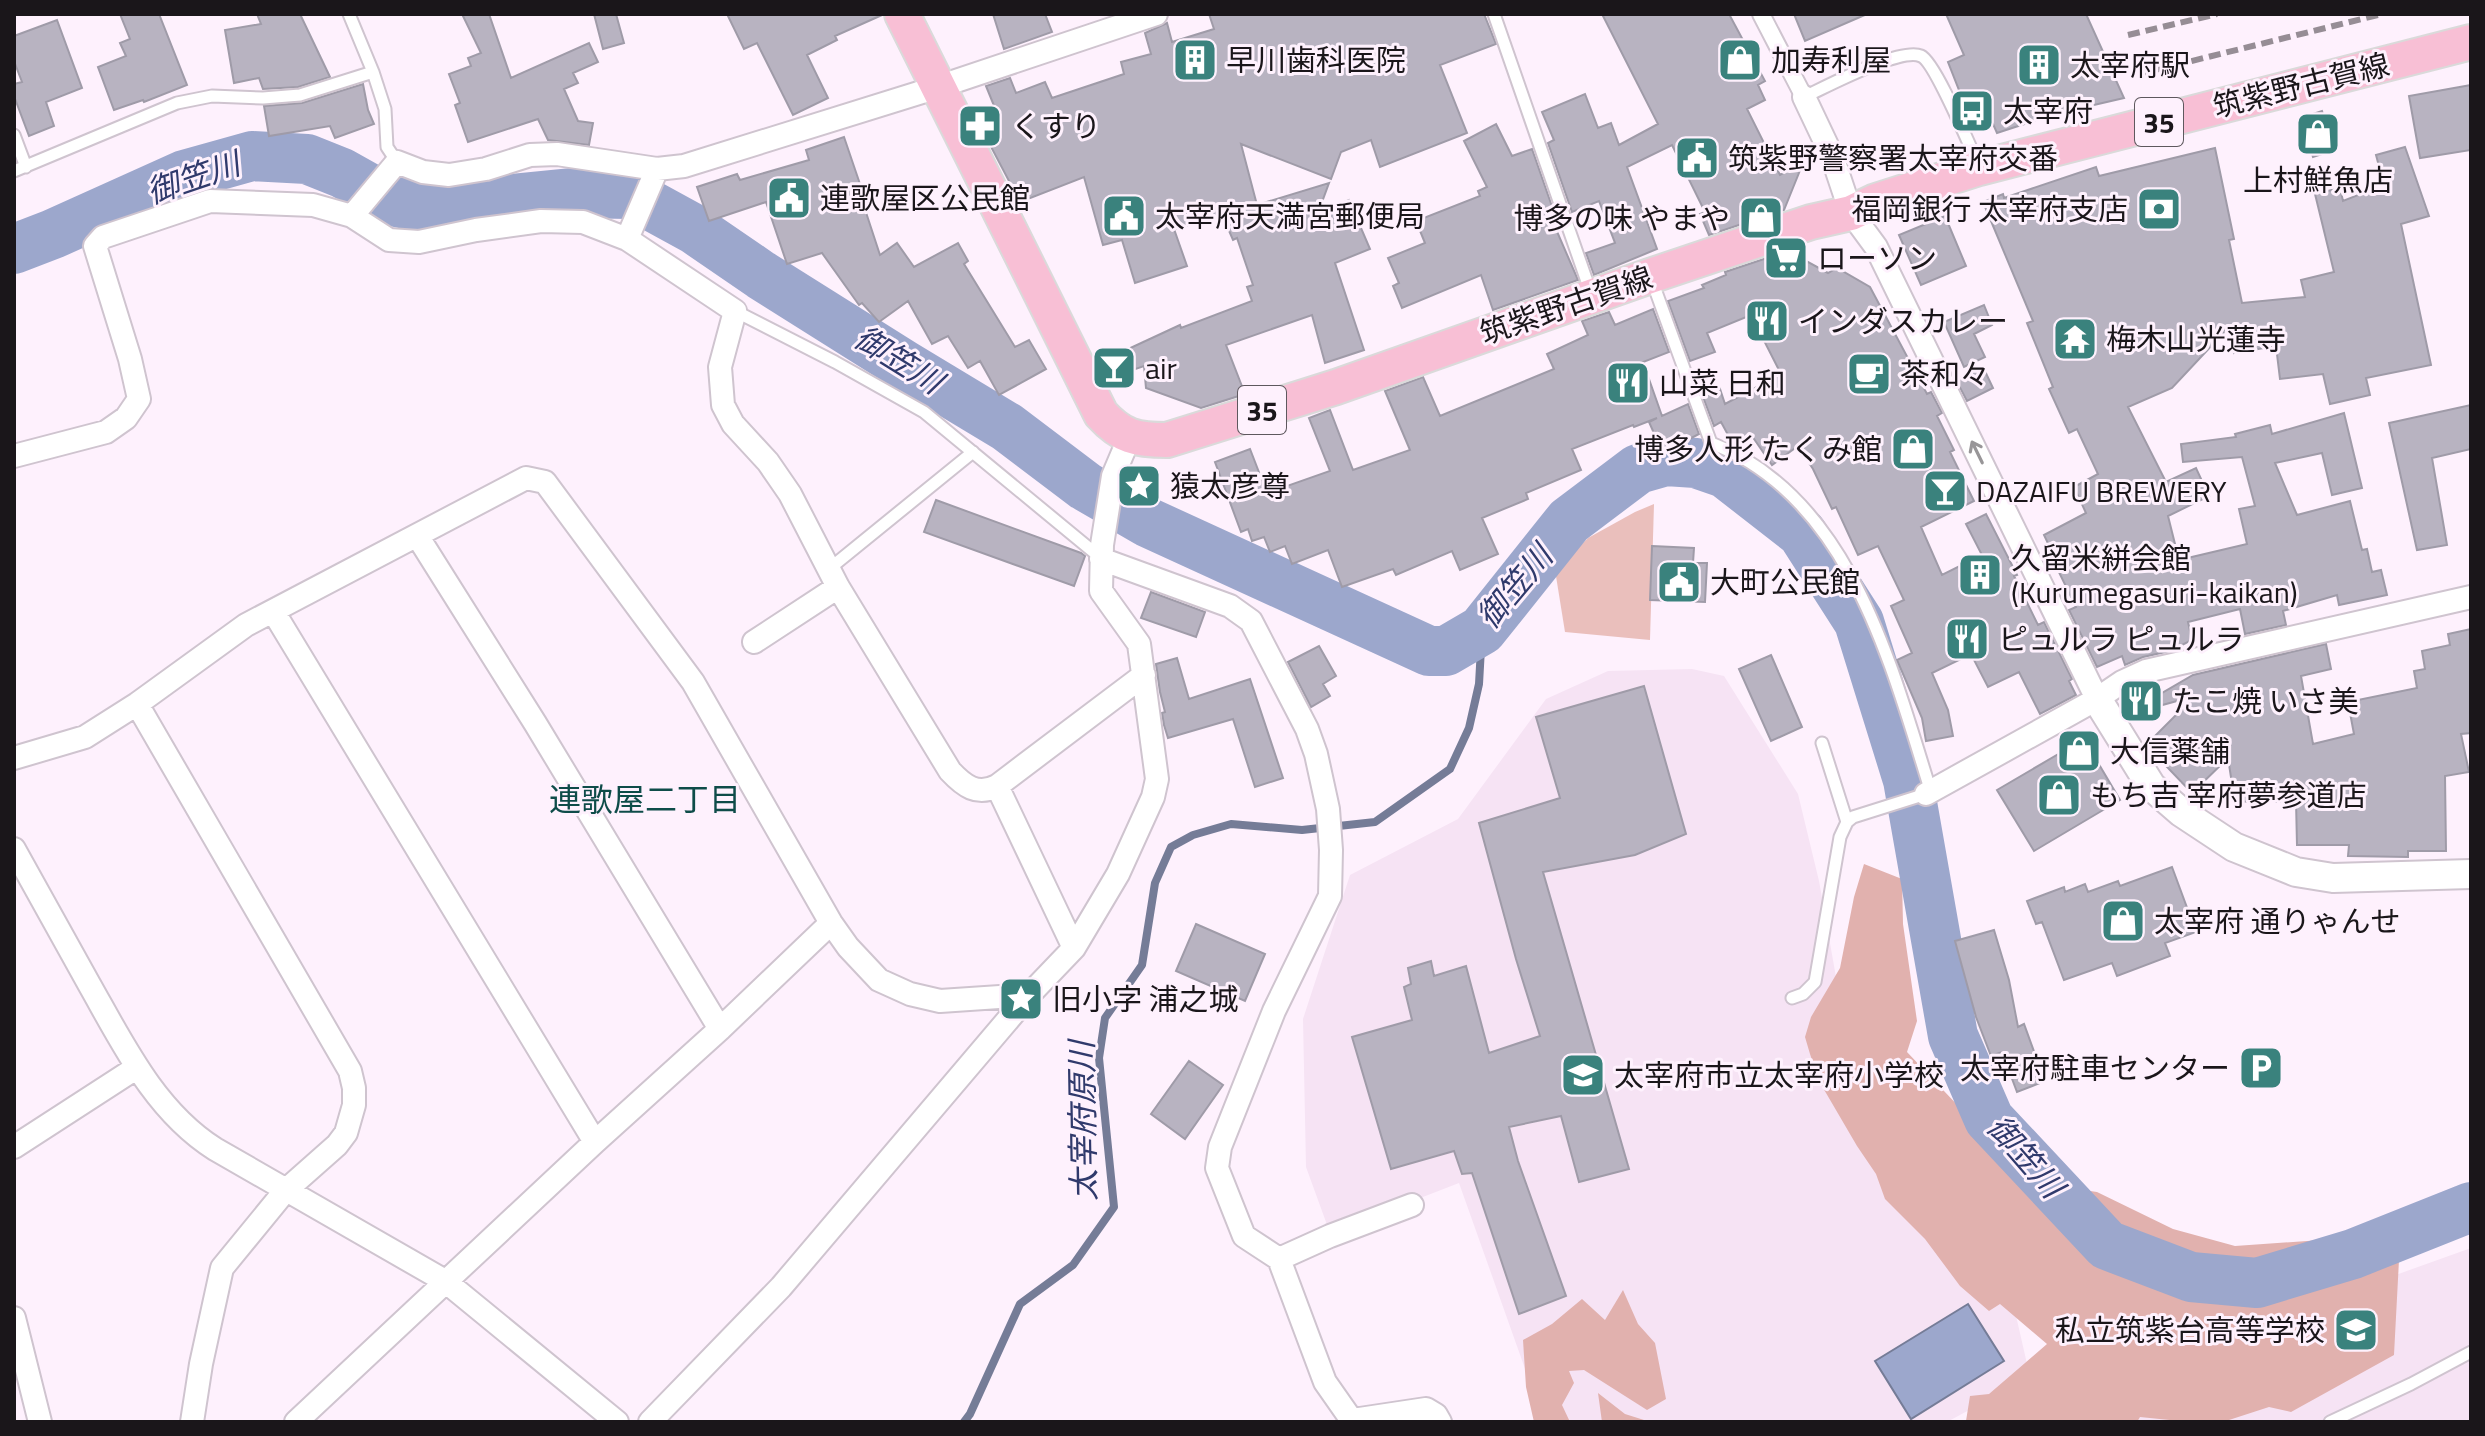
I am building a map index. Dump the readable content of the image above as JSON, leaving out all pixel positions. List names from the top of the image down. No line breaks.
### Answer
{"streets":{"main road":["筑紫野古賀線","35"]},"districts":["連歌屋二丁目"],"water":["御笠川","太宰府原川"],"places":{"building":["早川歯科医院","太宰府駅","久留米絣会館 (Kurumegasuri-kaikan)"],"shop":["加寿利屋","上村鮮魚店","博多の味 やまや","博多人形 たくみ館","大信薬舗","もち吉 宰府夢参道店","太宰府 通りゃんせ"],"bus stop":["太宰府"],"pharmacy":["くすり"],"public building":["筑紫野警察署太宰府交番","連歌屋区公民館","太宰府天満宮郵便局","大町公民館"],"bank":["福岡銀行 太宰府支店"],"supermarket":["ローソン"],"restaurant":["インダスカレー","山菜 日和","ピュルラ ピュルラ","たこ焼 いさ美"],"temple":["梅木山光蓮寺"],"bar":["air","DAZAIFU BREWERY"],"cafe":["茶和々"],"place":["猿太彦尊","旧小字 浦之城"],"parking":["太宰府駐車センター"],"school or university":["太宰府市立太宰府小学校","私立筑紫台高等学校"]}}
